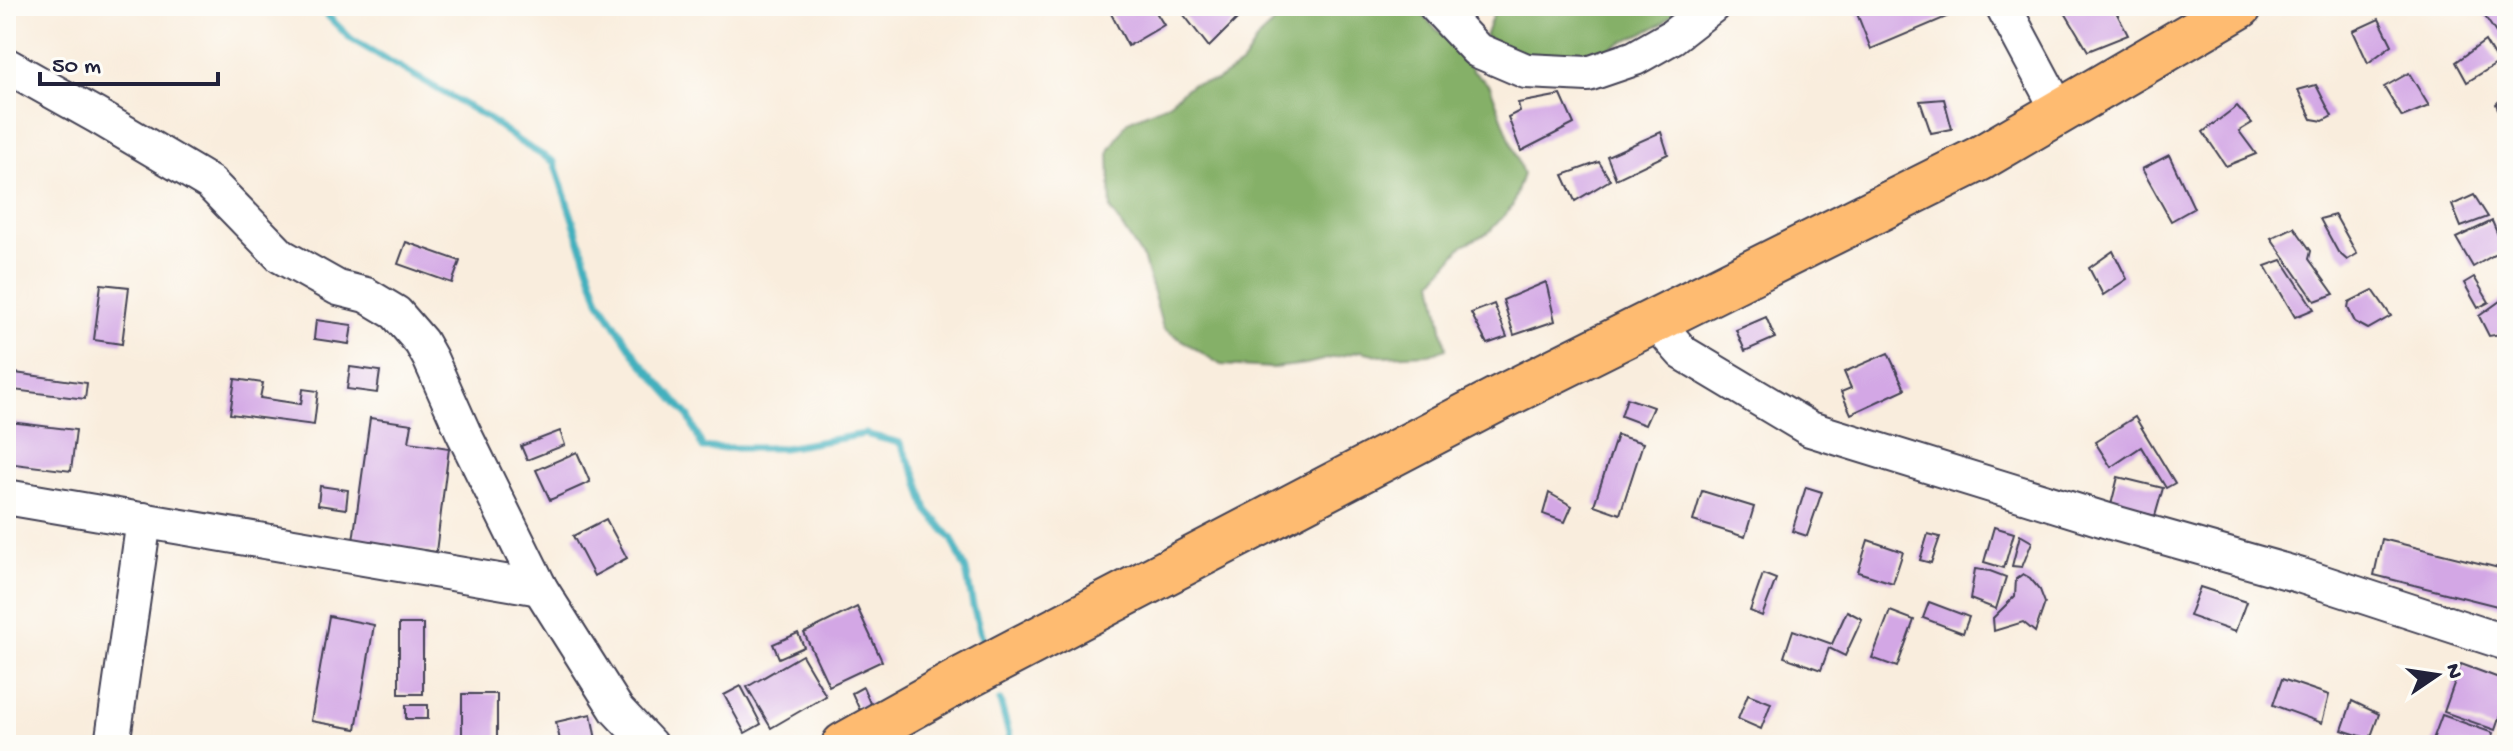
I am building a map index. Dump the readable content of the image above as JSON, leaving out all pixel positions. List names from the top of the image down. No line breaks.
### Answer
{"scale_bar":"50 m","north":"right"}
